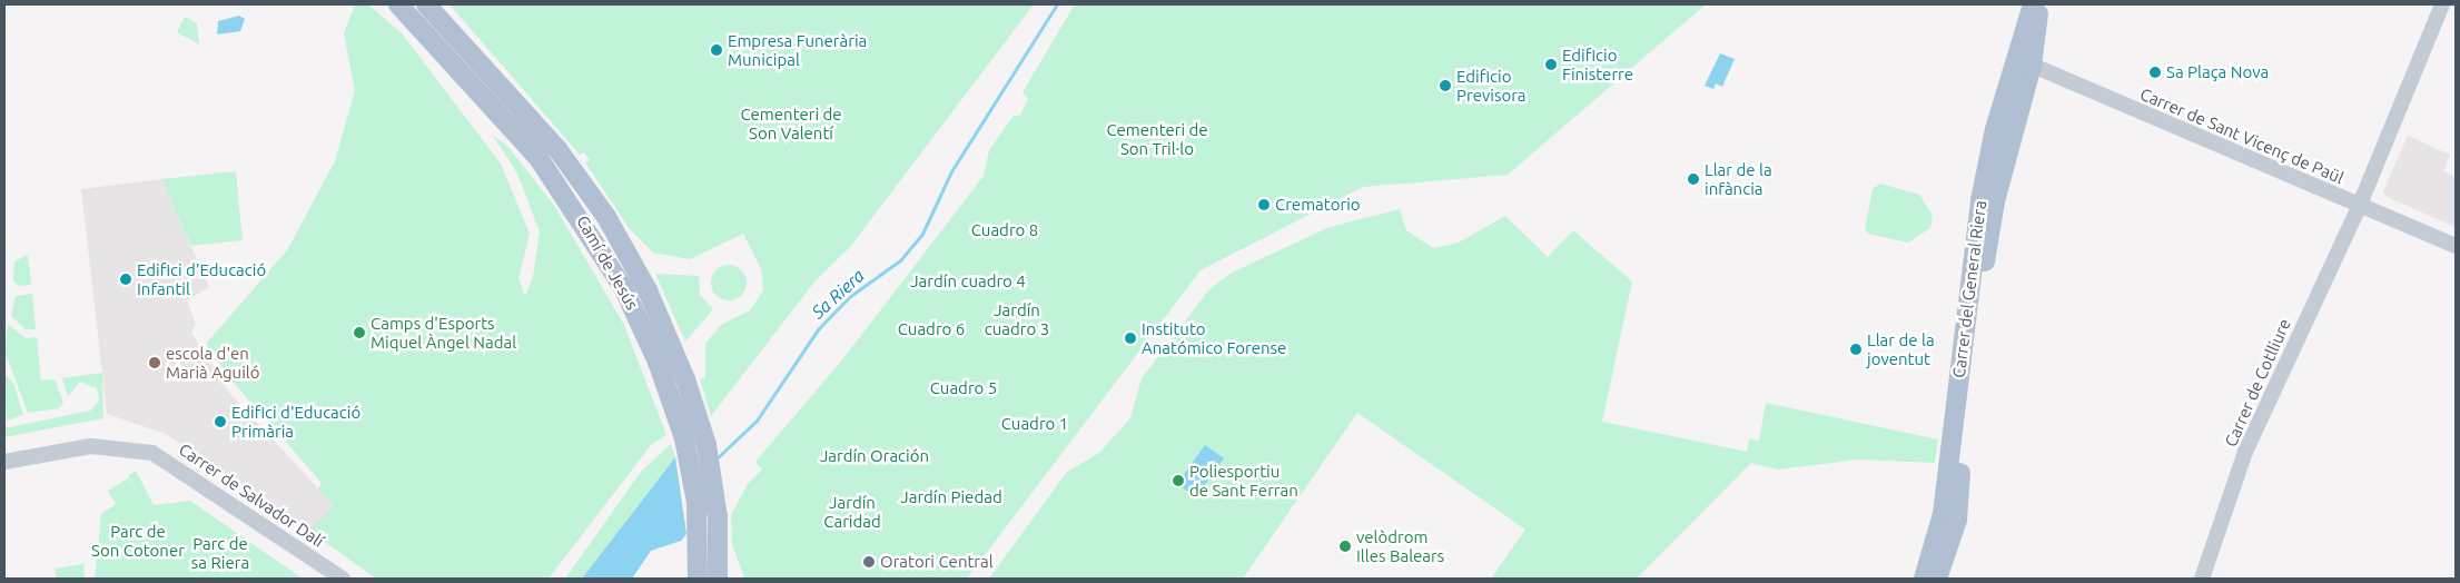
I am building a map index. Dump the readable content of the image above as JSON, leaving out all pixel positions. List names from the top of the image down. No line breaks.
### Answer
{"streets":{"main road":["Camí de Jesús","Carrer del General Riera"],"street":["Carrer de Sant Vicenç de Paül","Carrer de Cotlliure","Carrer de Salvador Dalí"]},"crossings":[["Carrer de Sant Vicenç de Paül","Carrer del General Riera"],["Carrer de Sant Vicenç de Paül","Carrer de Cotlliure"]],"water":["Sa Riera"],"parks":["Cementeri de Son Valentí","Cementeri de Son Tril·lo","Cuadro 8","Jardín cuadro 4","Jardín cuadro 3","Cuadro 6","Cuadro 5","Cuadro 1","Jardín Oración","Jardín Piedad","Jardín Caridad","Parc de Son Cotoner","Parc de sa Riera"],"places":["Empresa Funerària Municipal","Edificio Finisterre","Sa Plaça Nova","Edificio Previsora","Llar de la infància","Crematorio","Edifici d'Educació Infantil","Camps d'Esports Miquel Àngel Nadal","Instituto Anatómico Forense","Llar de la joventut","escola d'en Marià Aguiló","Edifici d'Educació Primària","Poliesportiu de Sant Ferran","velòdrom Illes Balears","Oratori Central"]}
